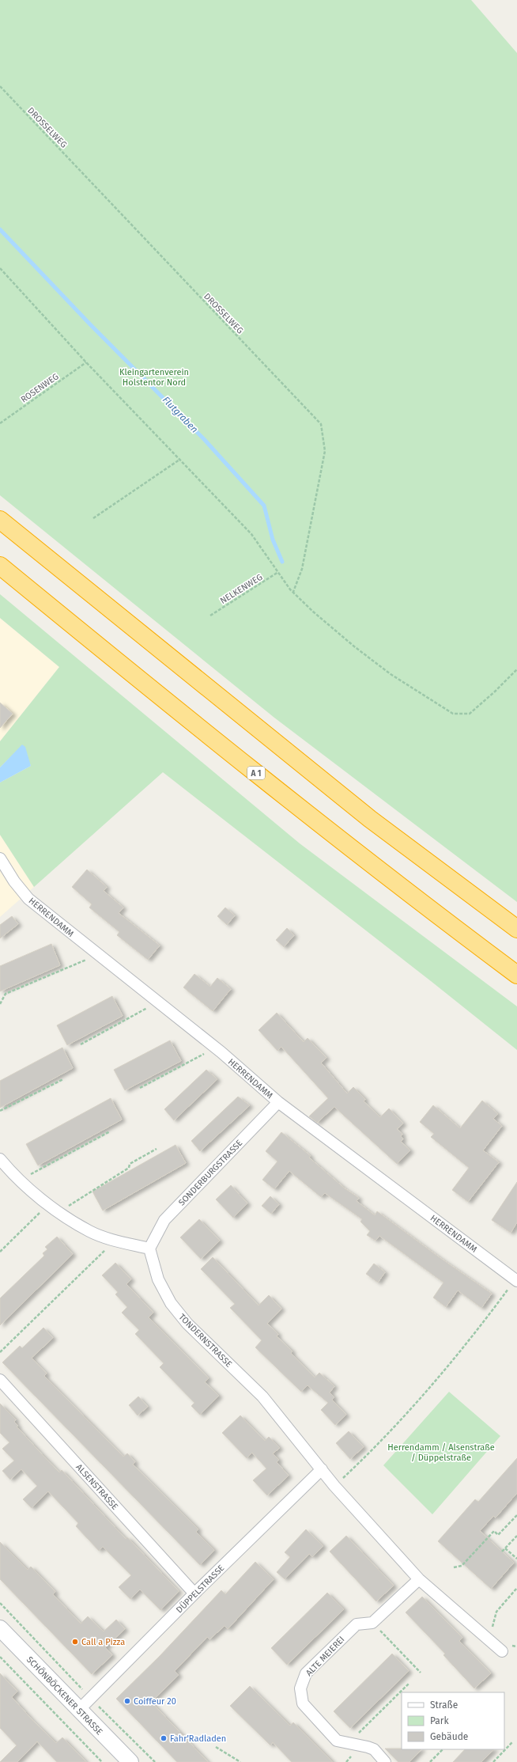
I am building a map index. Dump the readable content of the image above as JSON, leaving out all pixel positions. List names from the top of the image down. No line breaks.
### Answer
{"streets":{"highway":["A 1"],"main road":["SCHÖNBÖCKENER STRASSE"],"street":["HERRENDAMM","SONDERBURGSTRASSE","TONDERNSTRASSE","ALSENSTRASSE","DÜPPELSTRASSE","ALTE MEIEREI"],"path":["DROSSELWEG","ROSENWEG","NELKENWEG"]},"crossings":[["HERRENDAMM","SONDERBURGSTRASSE"],["SONDERBURGSTRASSE","TONDERNSTRASSE"],["TONDERNSTRASSE","DÜPPELSTRASSE"],["ALSENSTRASSE","DÜPPELSTRASSE"],["DÜPPELSTRASSE","SCHÖNBÖCKENER STRASSE"]],"water":["Flutgraben"],"parks":["Kleingartenverein Holstentor Nord","Herrendamm / Alsenstraße / Düppelstraße"],"places":["Call a Pizza","Coiffeur 20","Fahr'Radladen"],"legend":["Straße","Park","Gebäude"]}
